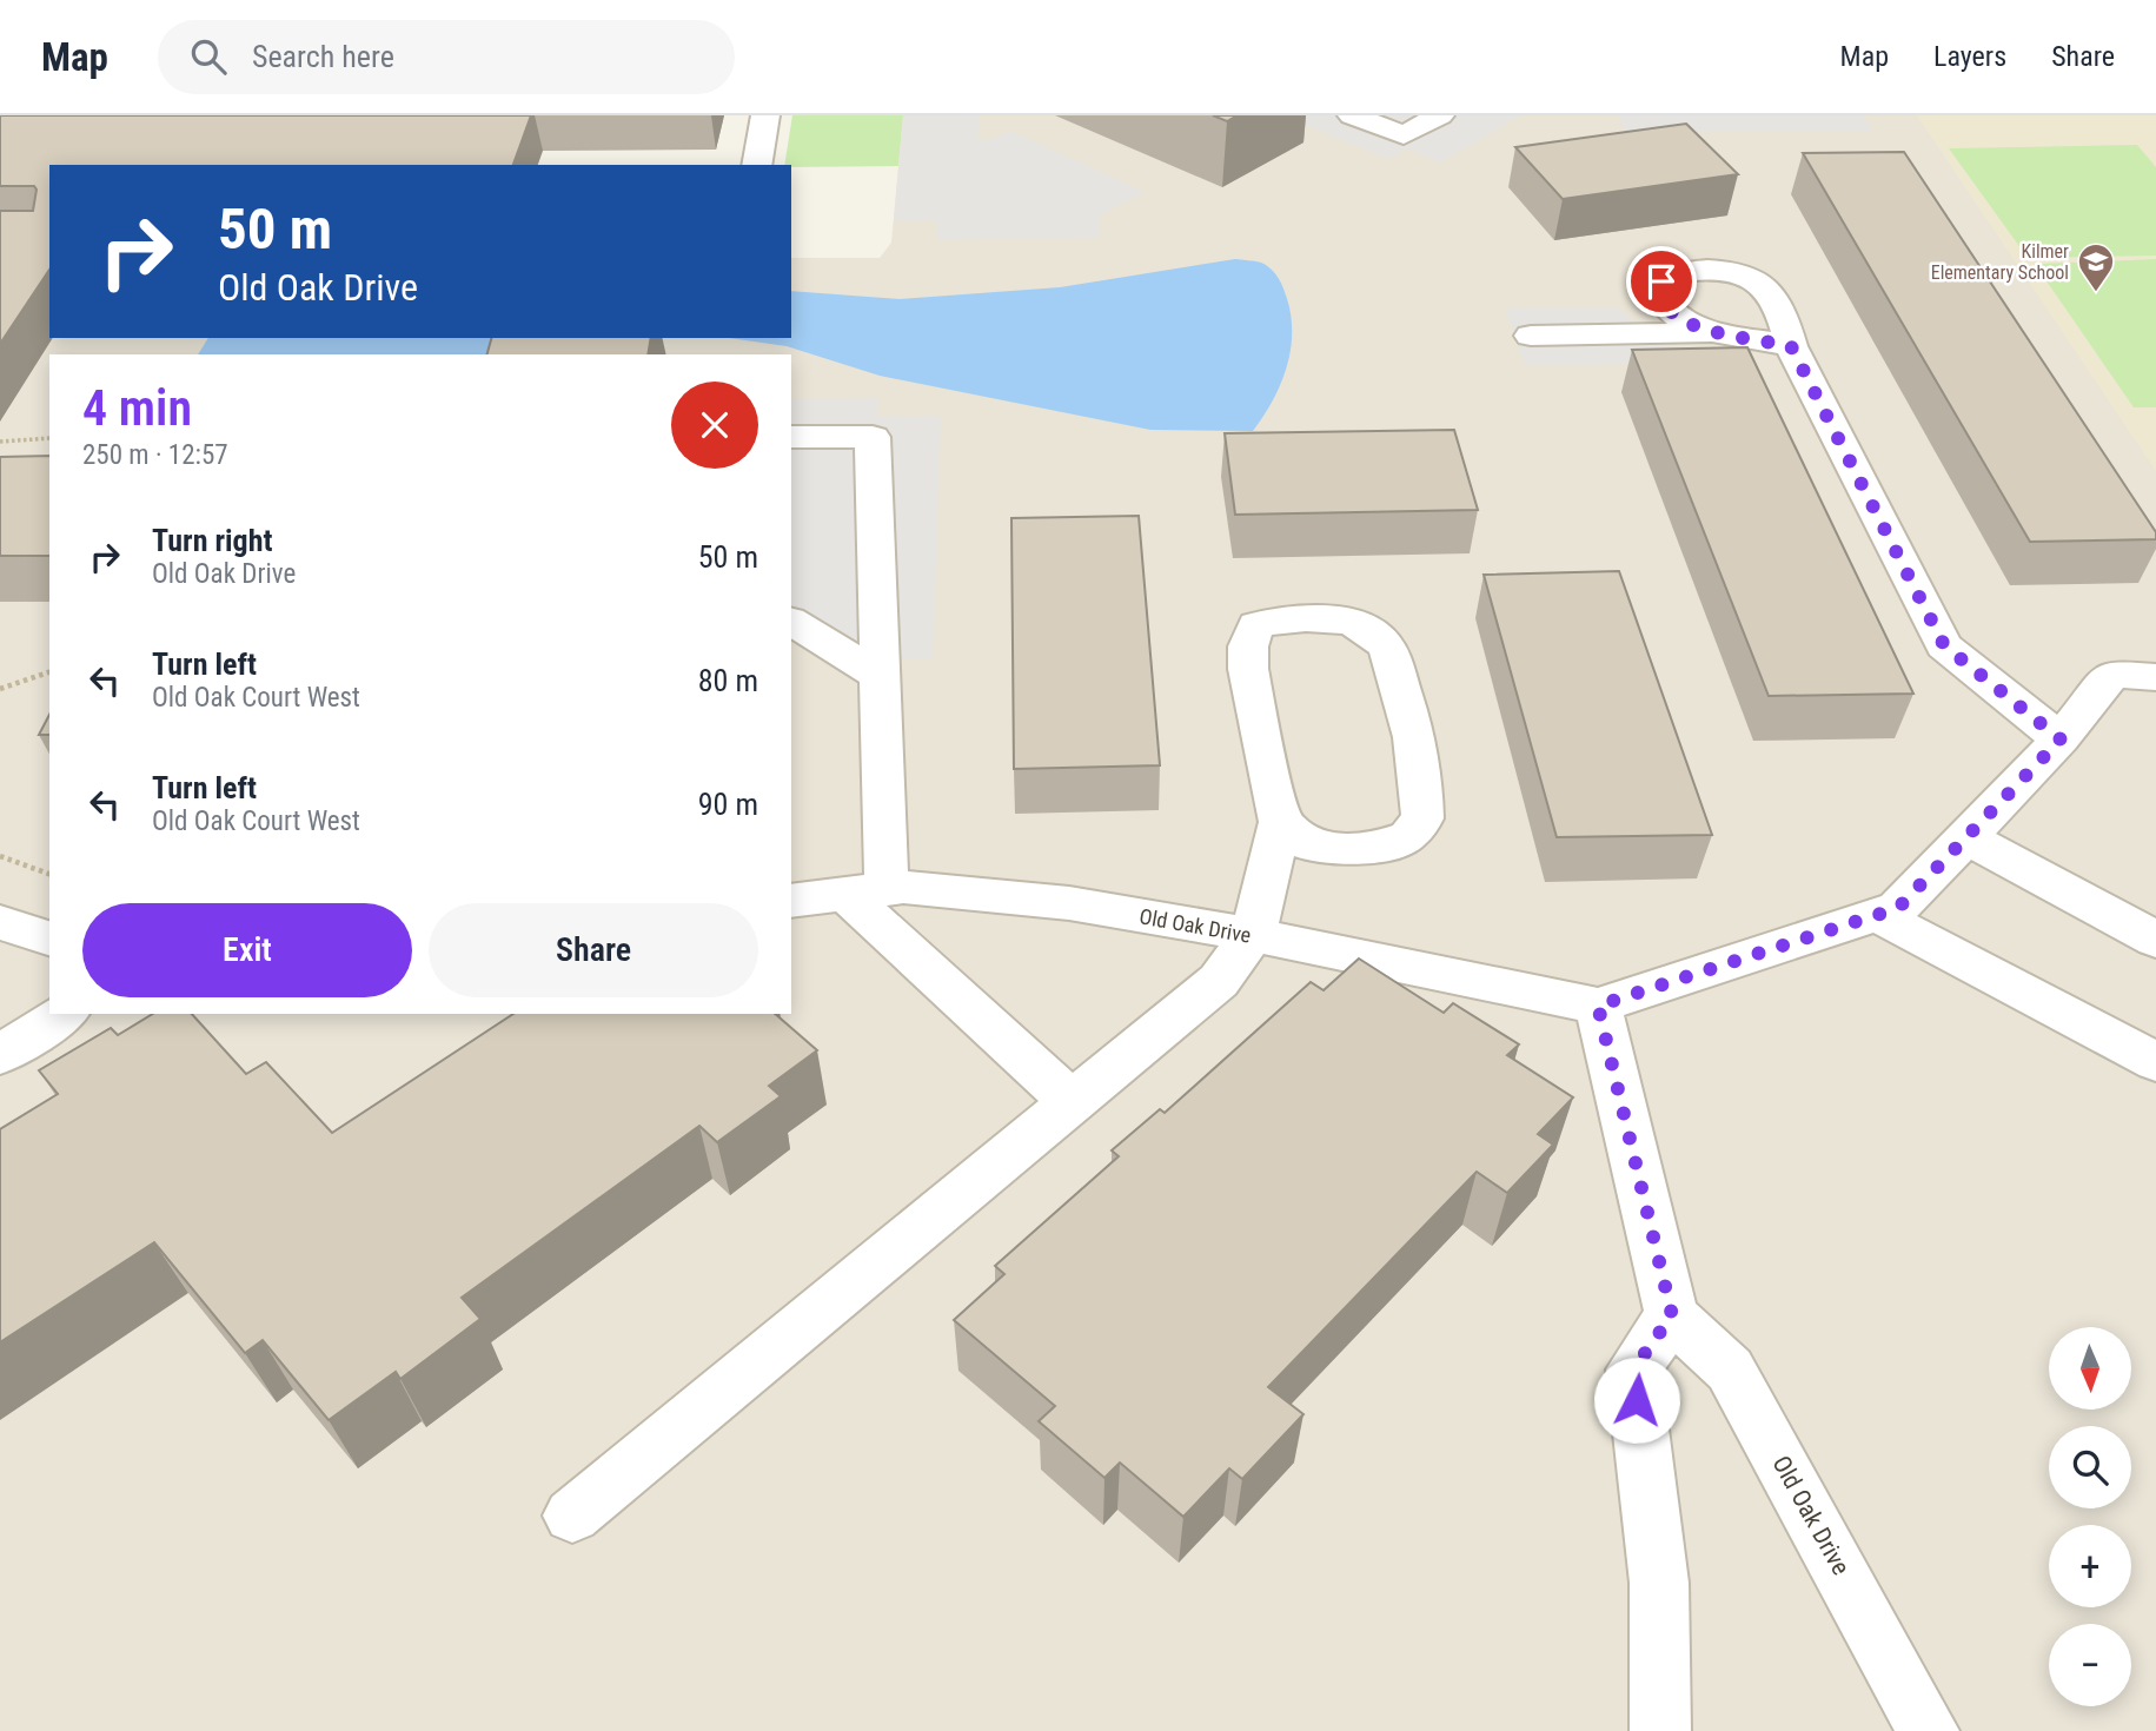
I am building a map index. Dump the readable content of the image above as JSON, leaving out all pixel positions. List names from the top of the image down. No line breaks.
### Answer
{"streets":{"street":["Old Oak Drive"]},"places":{"school or university":["Kilmer Elementary School"]},"north":"bottom","page":{"header":"Map","search":"Search here","nav":["Map","Layers","Share"],"turn":["50 m","Old Oak Drive"],"heading":["4 min","250 m · 12:57"],"list":[{"name":"Turn right","note":"Old Oak Drive","value":"50 m"},{"name":"Turn left","note":"Old Oak Court West","value":"80 m"},{"name":"Turn left","note":"Old Oak Court West","value":"90 m"}],"buttons":["Exit","Share"],"map_buttons":["+","−"]}}
